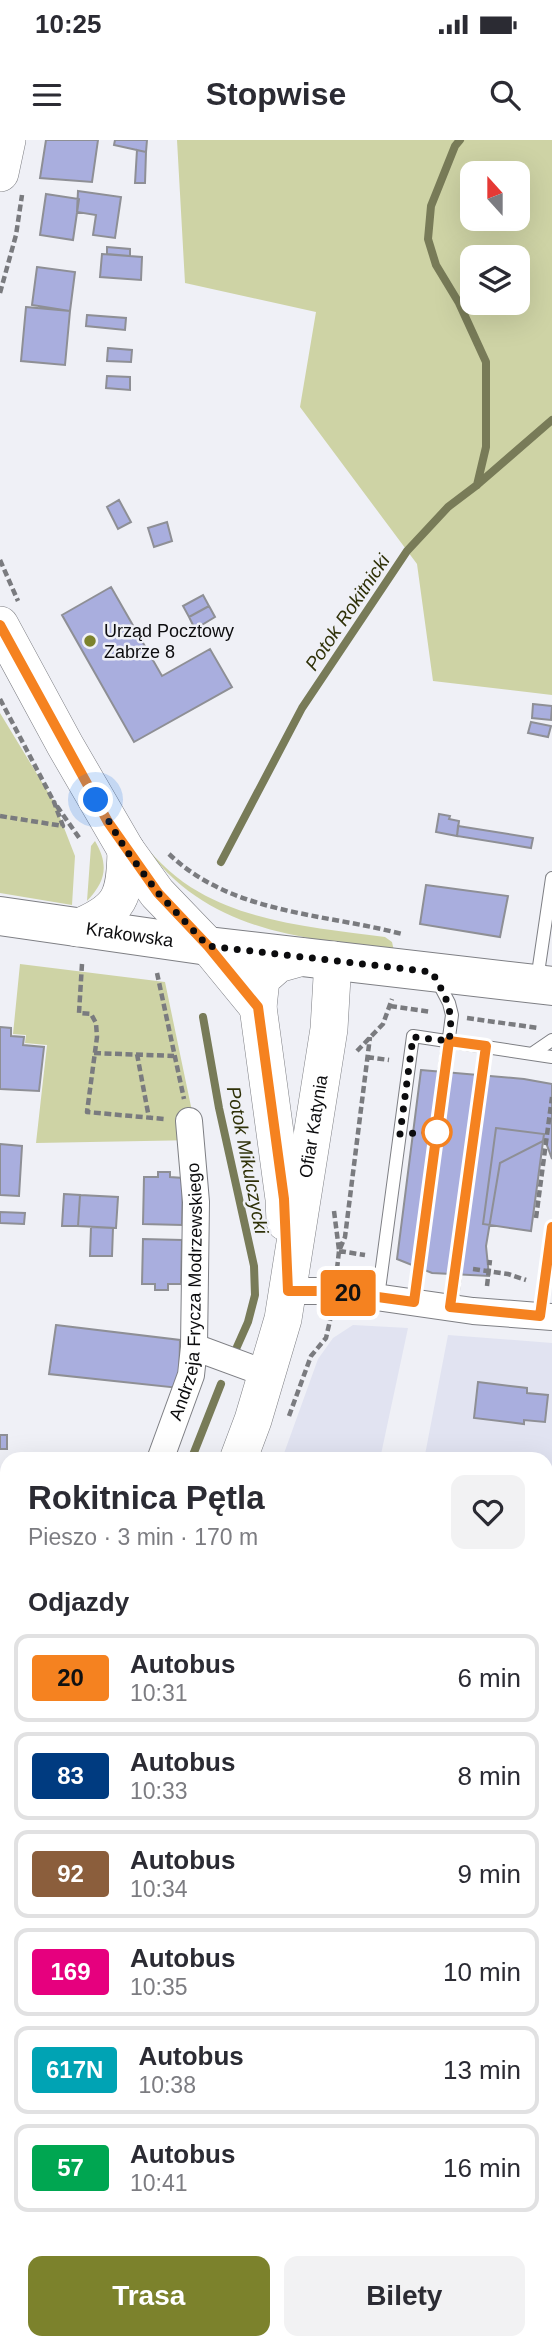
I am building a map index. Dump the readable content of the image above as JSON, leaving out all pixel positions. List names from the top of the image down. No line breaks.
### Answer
{"streets":{"main road":["Krakowska"],"street":["Ofiar Katynia","Andrzeja Frycza Modrzewskiego"]},"crossings":[["Krakowska","Ofiar Katynia"]],"water":["Potok Rokitnicki","Potok Mikulczycki"],"places":["Urząd Pocztowy Zabrze 8"],"lines":["bus line 20"],"north":"top","page":{"status":"10:25","header":"Stopwise","on_map":"20","heading":[["Rokitnica Pętla","Pieszo · 3 min · 170 m"],"Odjazdy"],"list":[{"mark":"20","name":"Autobus","note":"10:31","value":"6 min"},{"mark":"83","name":"Autobus","note":"10:33","value":"8 min"},{"mark":"92","name":"Autobus","note":"10:34","value":"9 min"},{"mark":"169","name":"Autobus","note":"10:35","value":"10 min"},{"mark":"617N","name":"Autobus","note":"10:38","value":"13 min"},{"mark":"57","name":"Autobus","note":"10:41","value":"16 min"}],"buttons":["Trasa","Bilety"]}}
